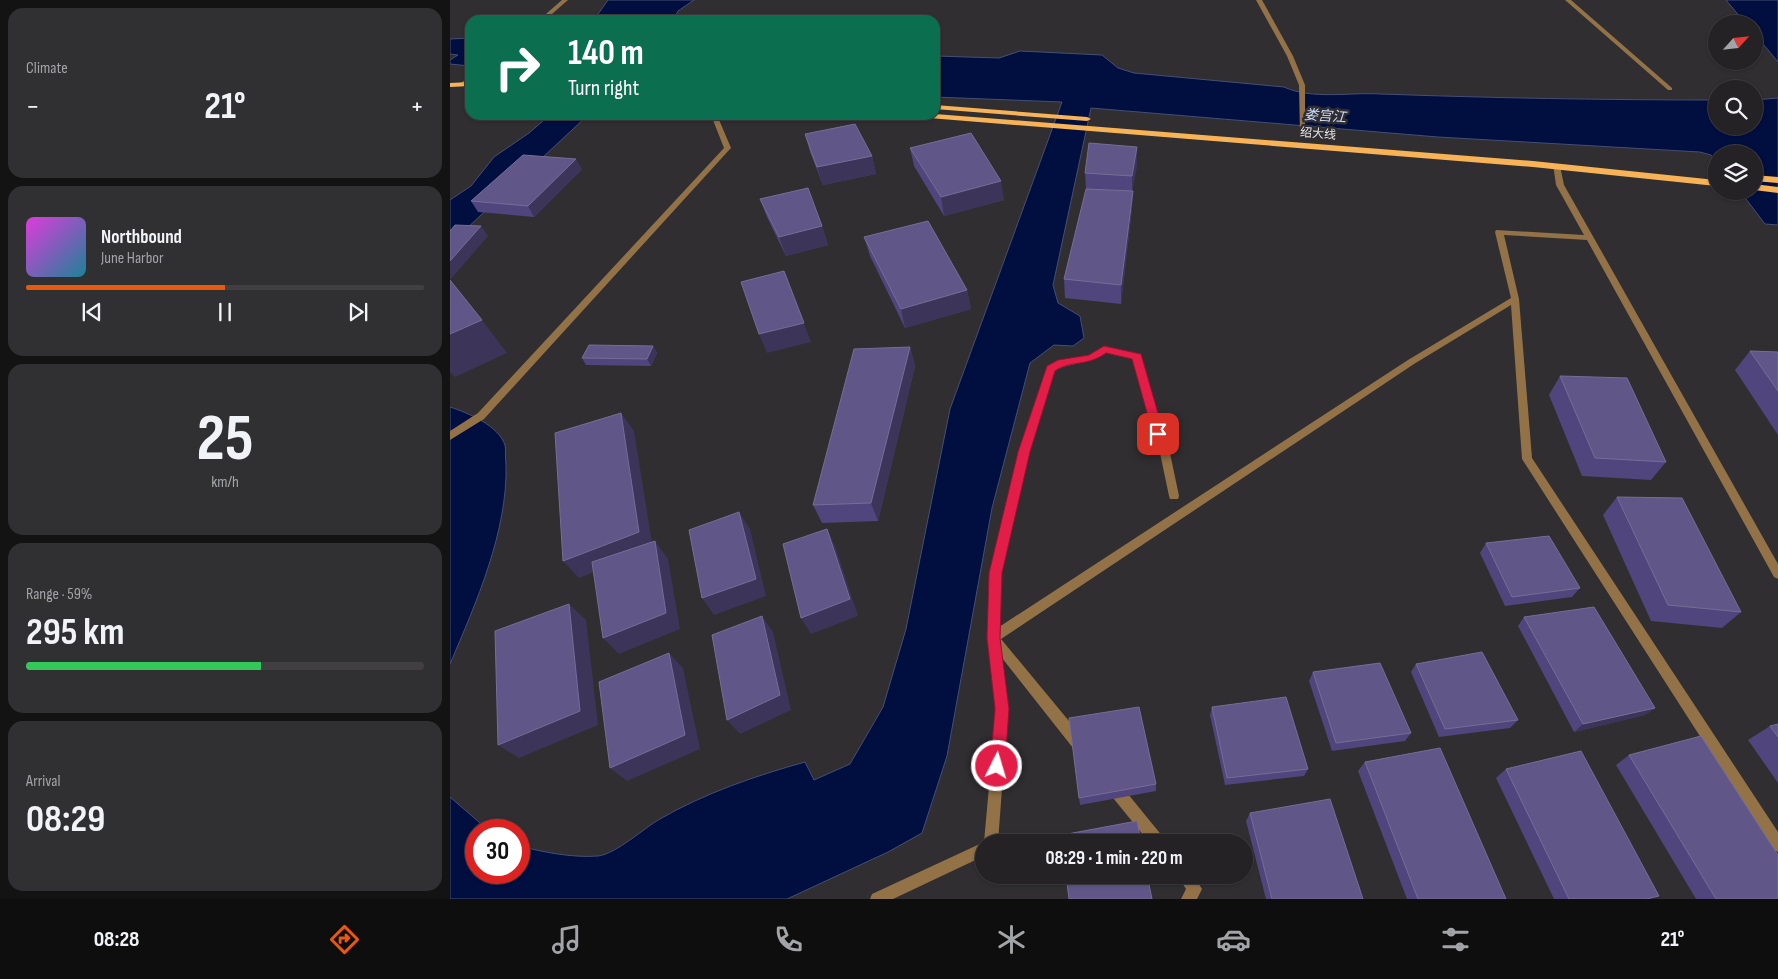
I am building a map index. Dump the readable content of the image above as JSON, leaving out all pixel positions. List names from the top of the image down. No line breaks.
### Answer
{"streets":{"main road":["绍大线"]},"water":["娄宫江"],"north":"top right","page":{"tile":["Climate",["25","km/h"],["Range · 59%","295 km"],["Arrival","08:29"]],"turn":["140 m","Turn right"],"heat":["−","21°","+"],"song":["Northbound","June Harbor"],"limit":"30","trip":"08:29 · 1 min · 220 m","tabs":["08:28","21°"]}}
